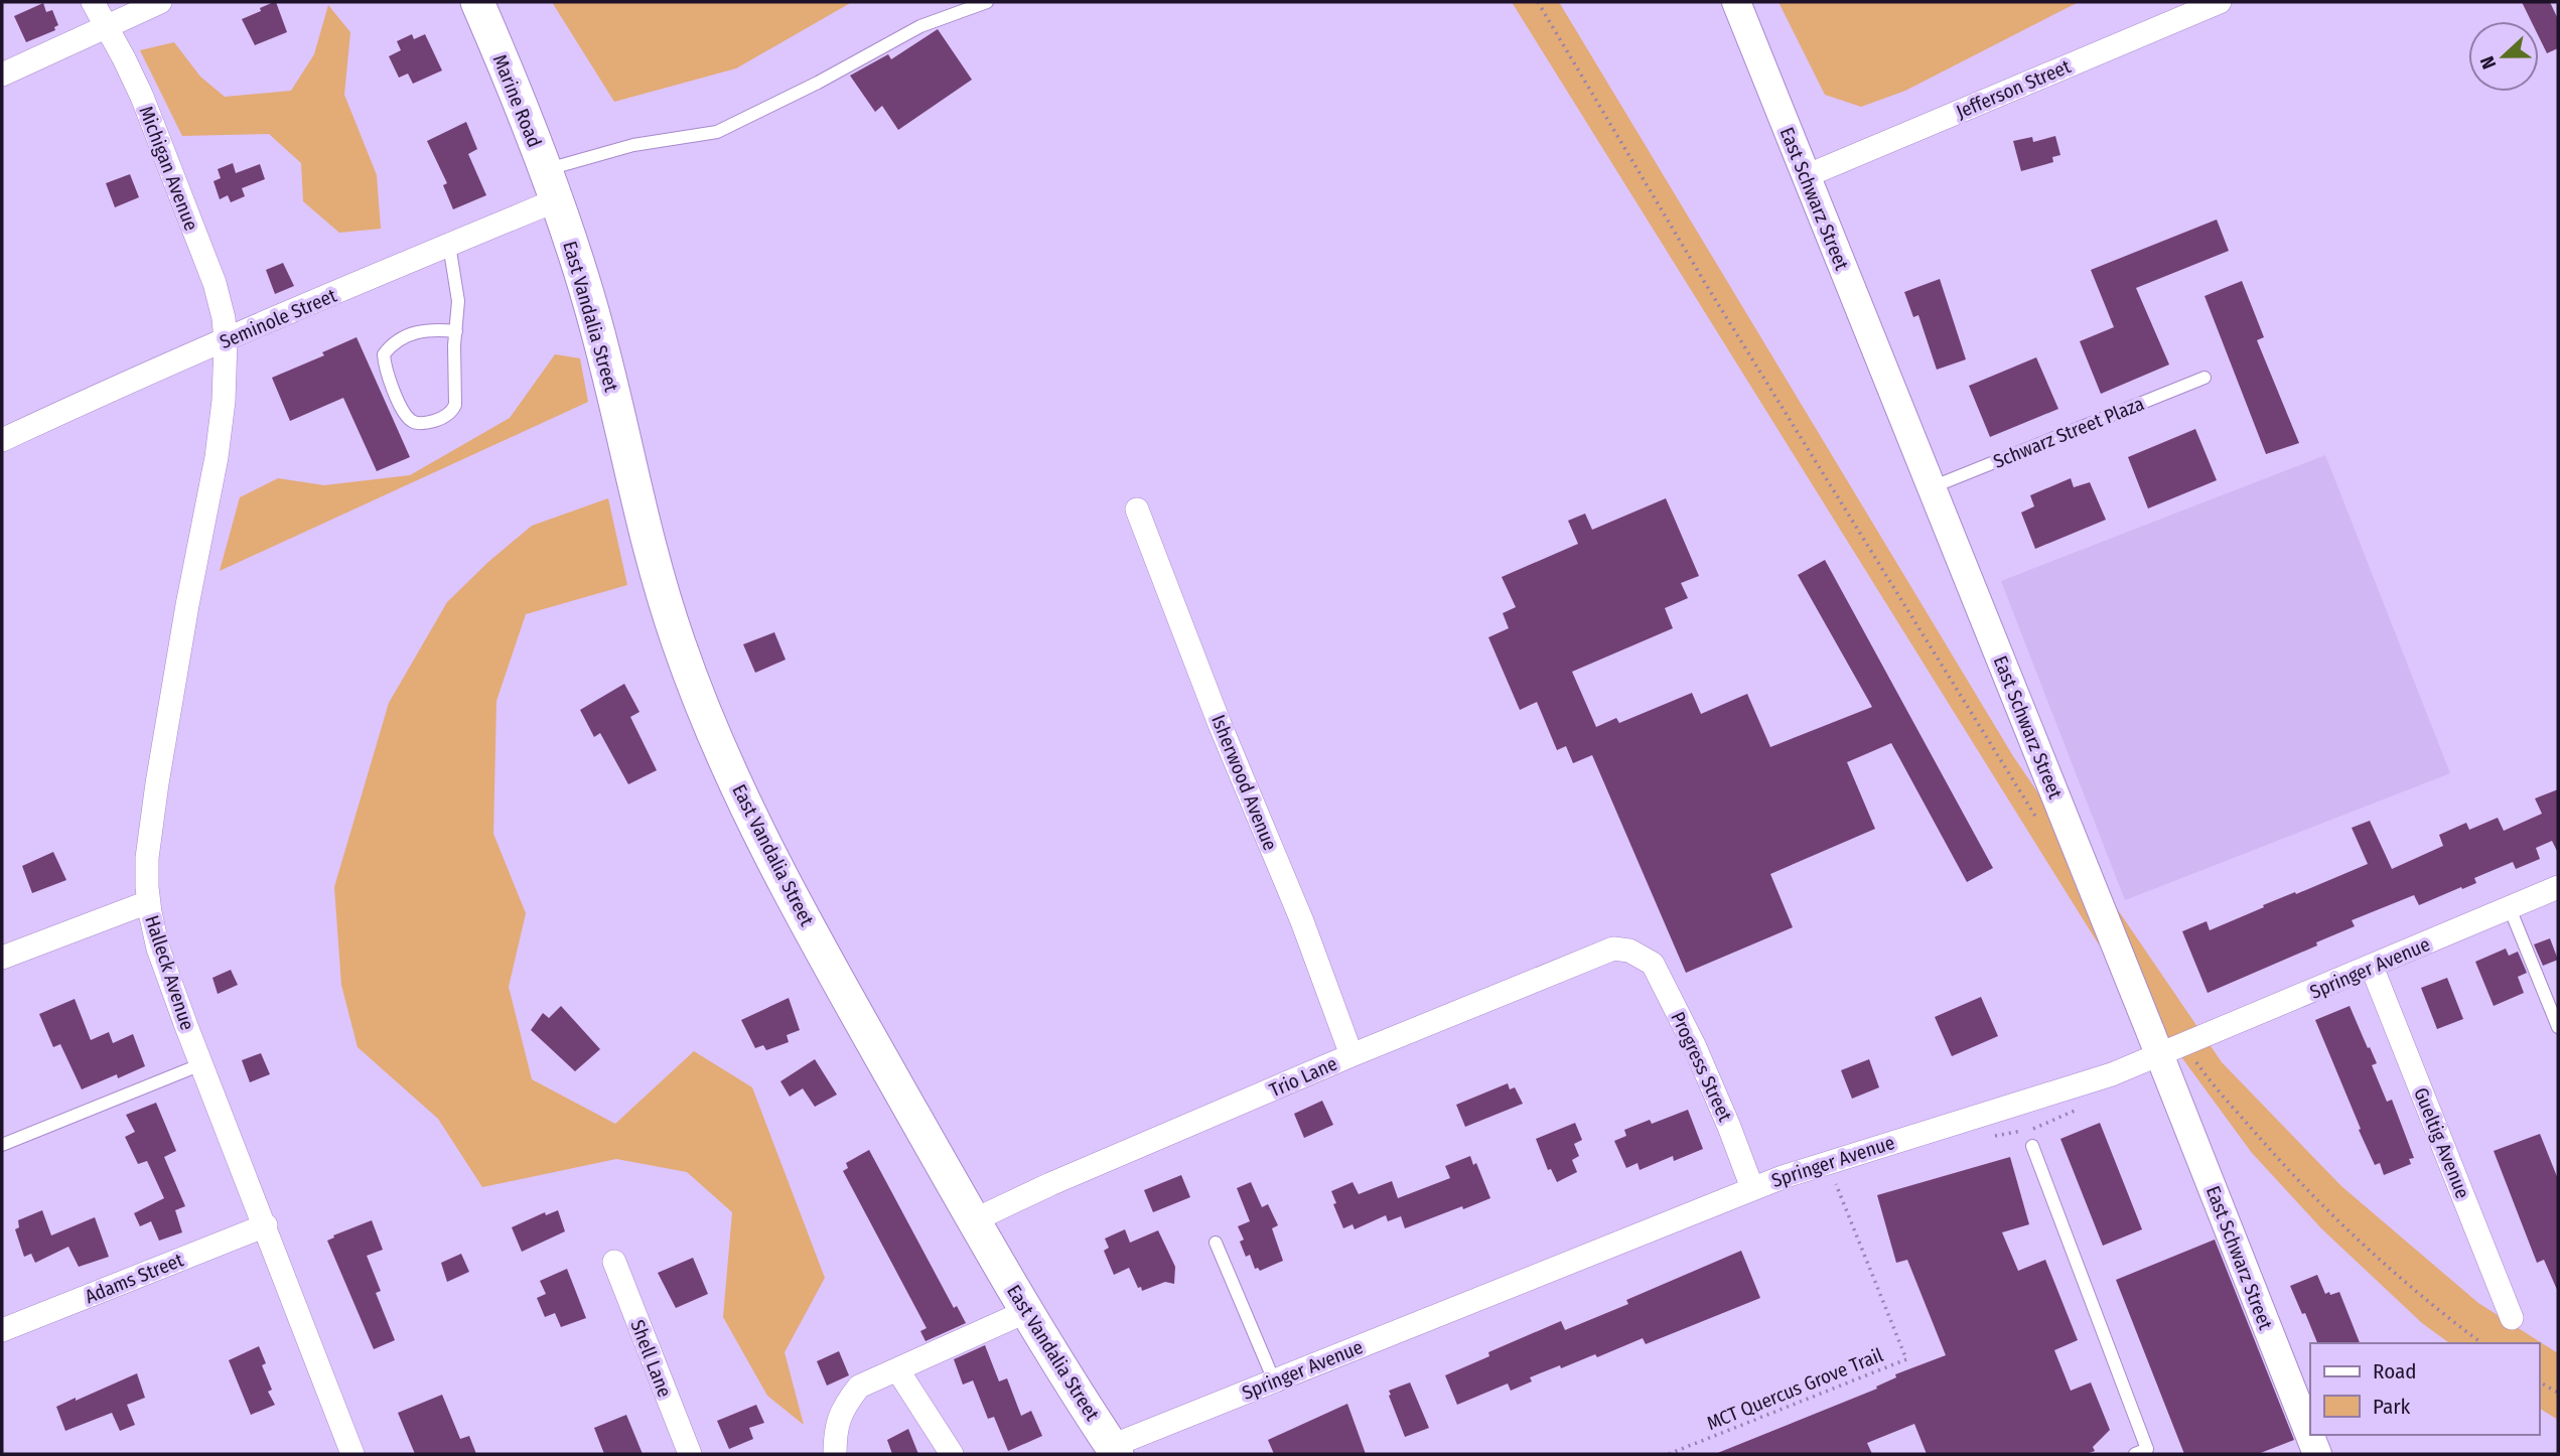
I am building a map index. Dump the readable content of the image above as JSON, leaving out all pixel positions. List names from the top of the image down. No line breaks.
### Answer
{"streets":{"main road":["Marine Road","East Vandalia Street"],"street":["Jefferson Street","Michigan Avenue","East Schwarz Street","Seminole Street","Isherwood Avenue","Springer Avenue","Halleck Avenue","Progress Street","Trio Lane","Gueltig Avenue","Adams Street","Shell Lane"],"lane":["Schwarz Street Plaza"],"path":["MCT Quercus Grove Trail"]},"crossings":[["Jefferson Street","East Schwarz Street"],["Marine Road","East Vandalia Street"],["Marine Road","Seminole Street"],["Michigan Avenue","Seminole Street"],["Michigan Avenue","Halleck Avenue"],["East Schwarz Street","Schwarz Street Plaza"],["East Schwarz Street","Springer Avenue"],["East Vandalia Street","Seminole Street"],["East Vandalia Street","Springer Avenue"],["East Vandalia Street","Trio Lane"],["Seminole Street","Halleck Avenue"],["Isherwood Avenue","Trio Lane"],["Springer Avenue","Progress Street"],["Springer Avenue","Gueltig Avenue"],["Halleck Avenue","Adams Street"],["Progress Street","Trio Lane"]],"legend":["Road","Park"],"north":"left"}
